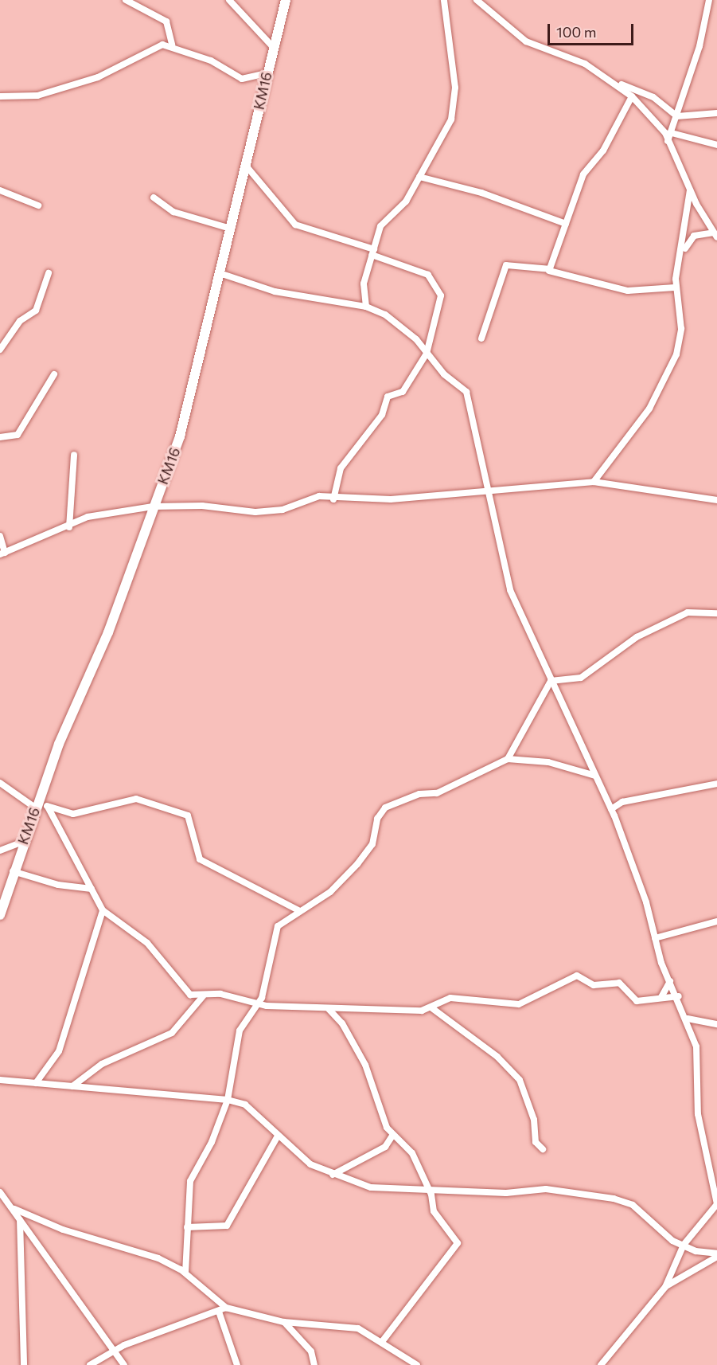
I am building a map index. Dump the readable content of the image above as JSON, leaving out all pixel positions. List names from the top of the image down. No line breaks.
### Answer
{"streets":{"street":["KM16"]},"scale_bar":"100 m"}
